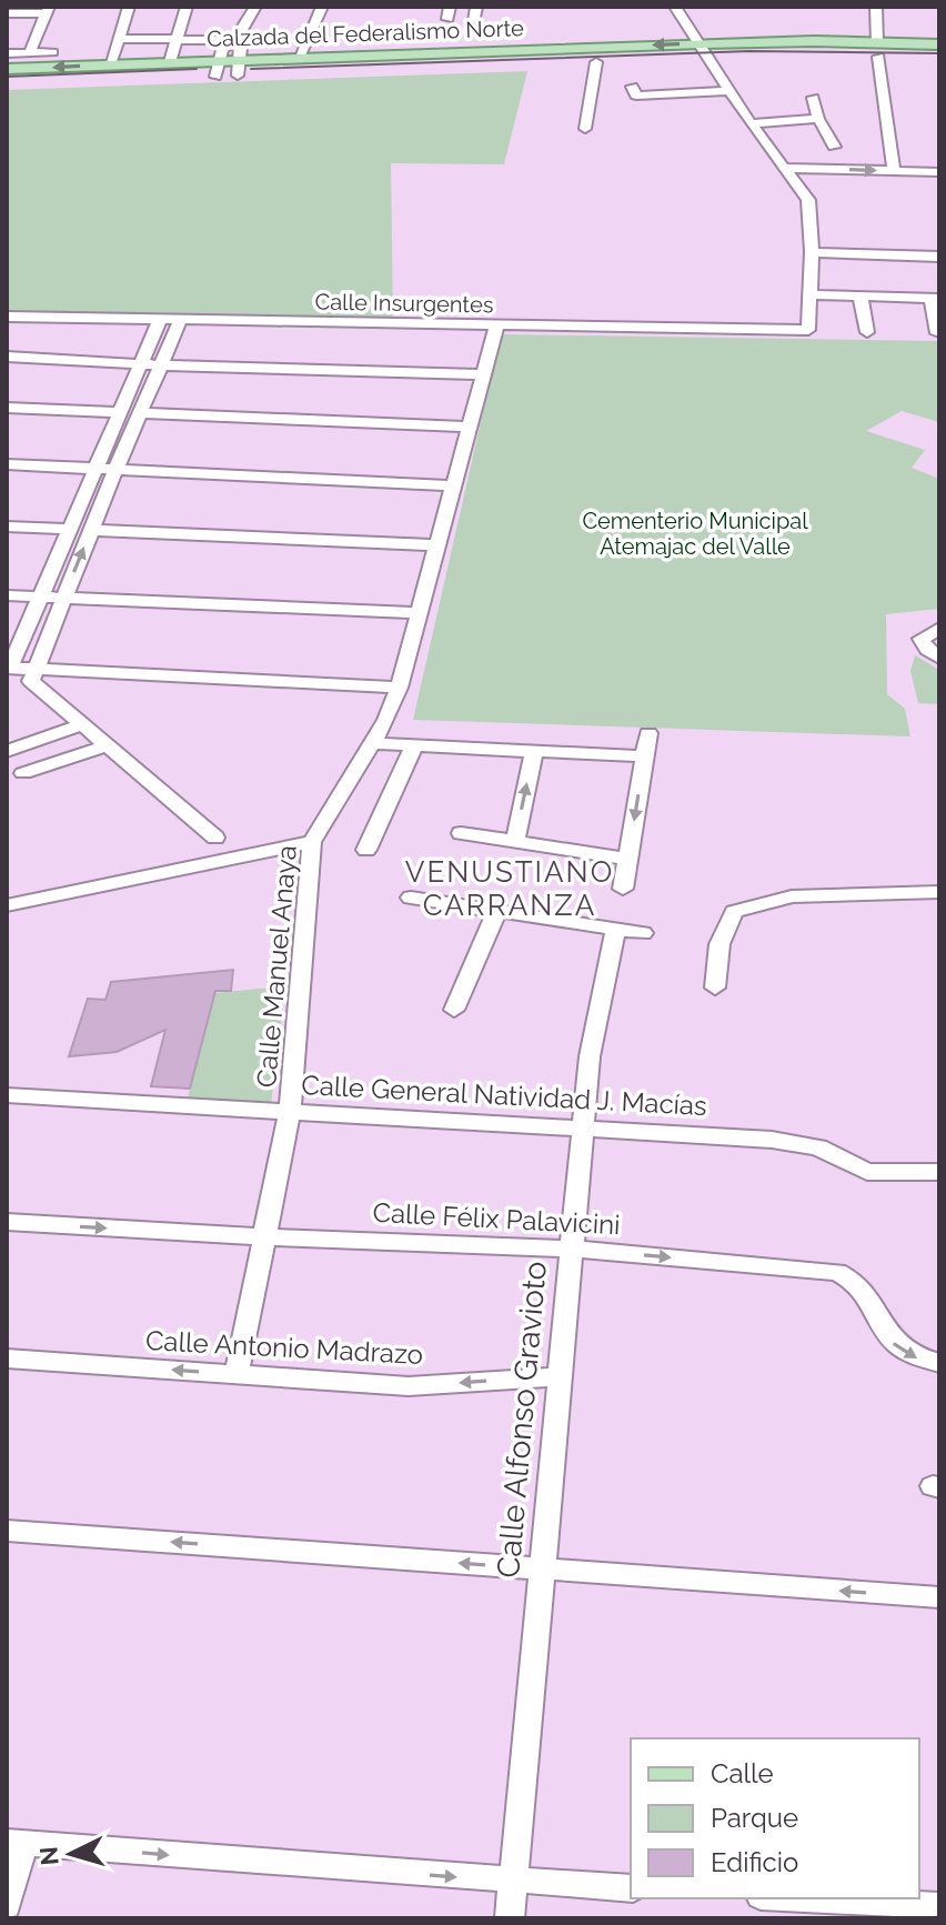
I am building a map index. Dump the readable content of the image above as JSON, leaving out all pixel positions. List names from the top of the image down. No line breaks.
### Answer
{"streets":{"main road":["Calzada del Federalismo Norte"],"street":["Calle Insurgentes","Calle Manuel Anaya","Calle General Natividad J. Macías","Calle Félix Palavicini","Calle Antonio Madrazo","Calle Alfonso Gravioto"]},"crossings":[["Calle Insurgentes","Calle Manuel Anaya"],["Calle Manuel Anaya","Calle General Natividad J. Macías"],["Calle Manuel Anaya","Calle Félix Palavicini"],["Calle Manuel Anaya","Calle Antonio Madrazo"],["Calle General Natividad J. Macías","Calle Alfonso Gravioto"],["Calle Félix Palavicini","Calle Alfonso Gravioto"],["Calle Antonio Madrazo","Calle Alfonso Gravioto"]],"one_way":["Calle Félix Palavicini"],"districts":["VENUSTIANO CARRANZA"],"parks":["Cementerio Municipal Atemajac del Valle"],"legend":["Calle","Parque","Edificio"],"north":"left"}
